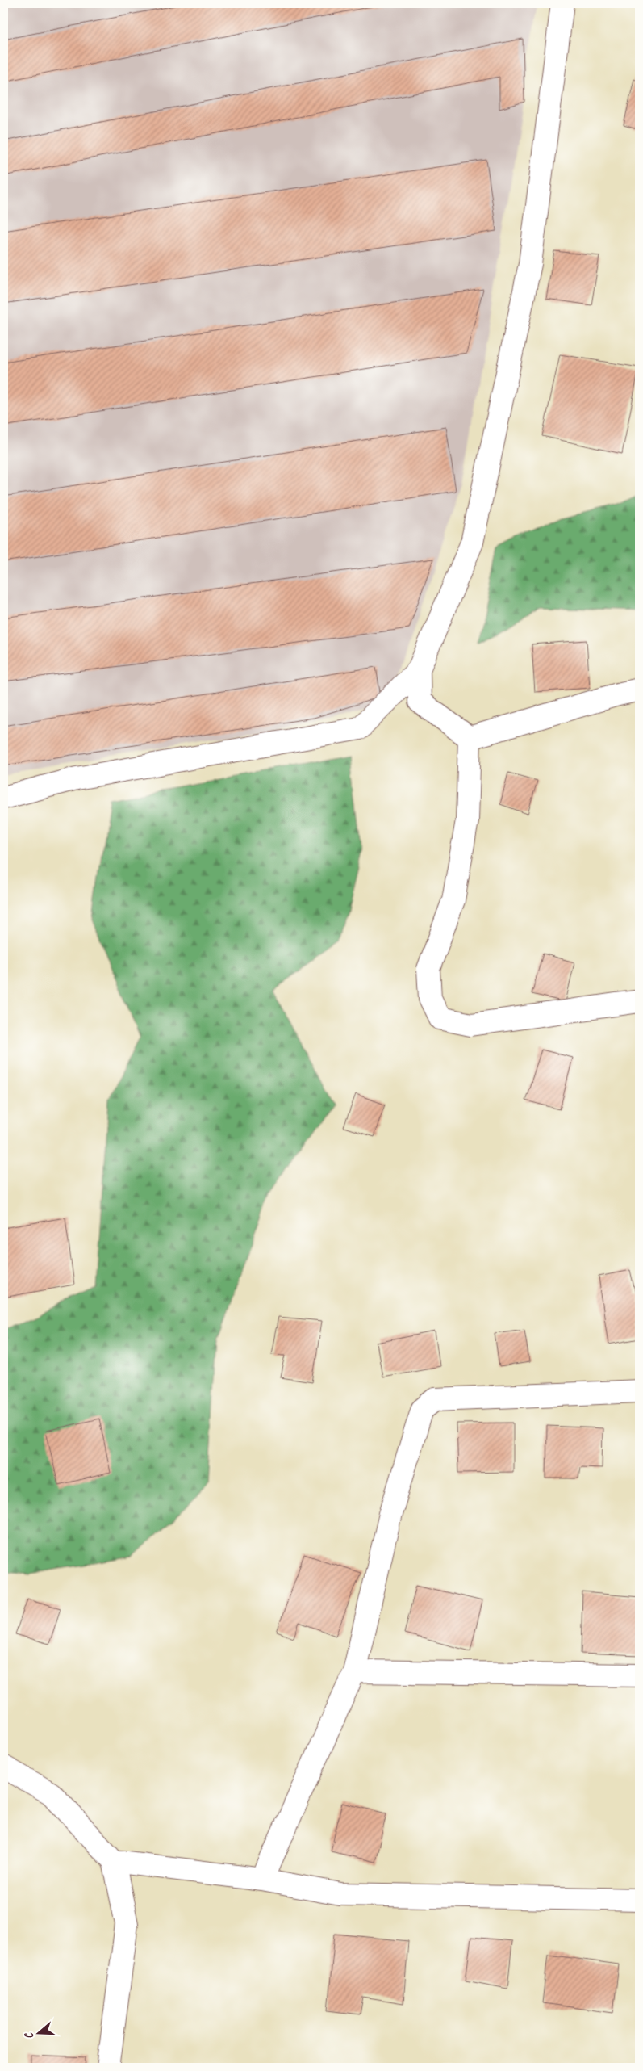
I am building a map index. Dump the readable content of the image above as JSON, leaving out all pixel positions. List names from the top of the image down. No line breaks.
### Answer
{"north":"left"}
